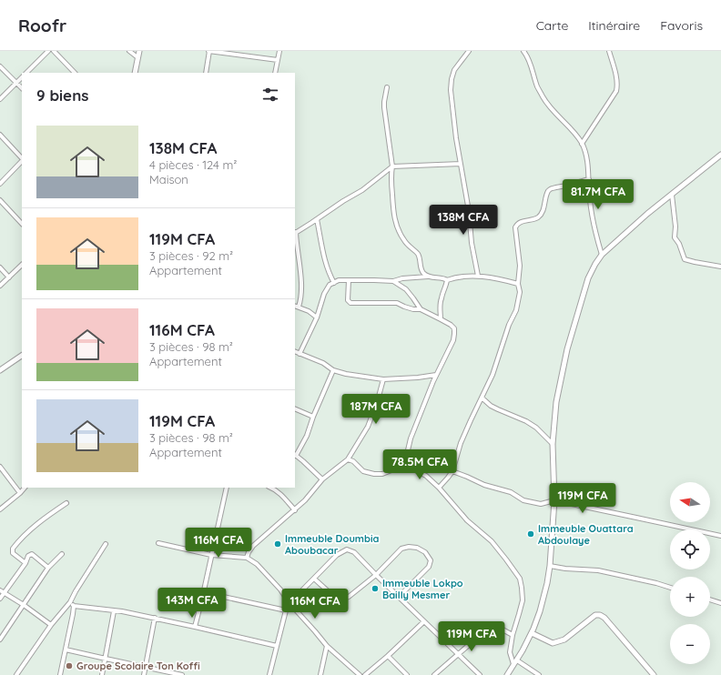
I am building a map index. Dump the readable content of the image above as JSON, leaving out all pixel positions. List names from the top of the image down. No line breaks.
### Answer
{"places":["Immeuble Ouattara Abdoulaye","Immeuble Doumbia Aboubacar","Immeuble Lokpo Bailly Mesmer","Groupe Scolaire Ton Koffi"],"north":"left","page":{"header":"Roofr","nav":["Carte","Itinéraire","Favoris"],"heading":"9 biens","list":[{"name":"138M CFA","note":"4 pièces · 124 m² · Maison"},{"name":"119M CFA","note":"3 pièces · 92 m² · Appartement"},{"name":"116M CFA","note":"3 pièces · 98 m² · Appartement"},{"name":"119M CFA","note":"3 pièces · 98 m² · Appartement"}],"price":["81.7M CFA","138M CFA","187M CFA","78.5M CFA","119M CFA","116M CFA","143M CFA","116M CFA","119M CFA"],"map_buttons":["+","−"]}}
